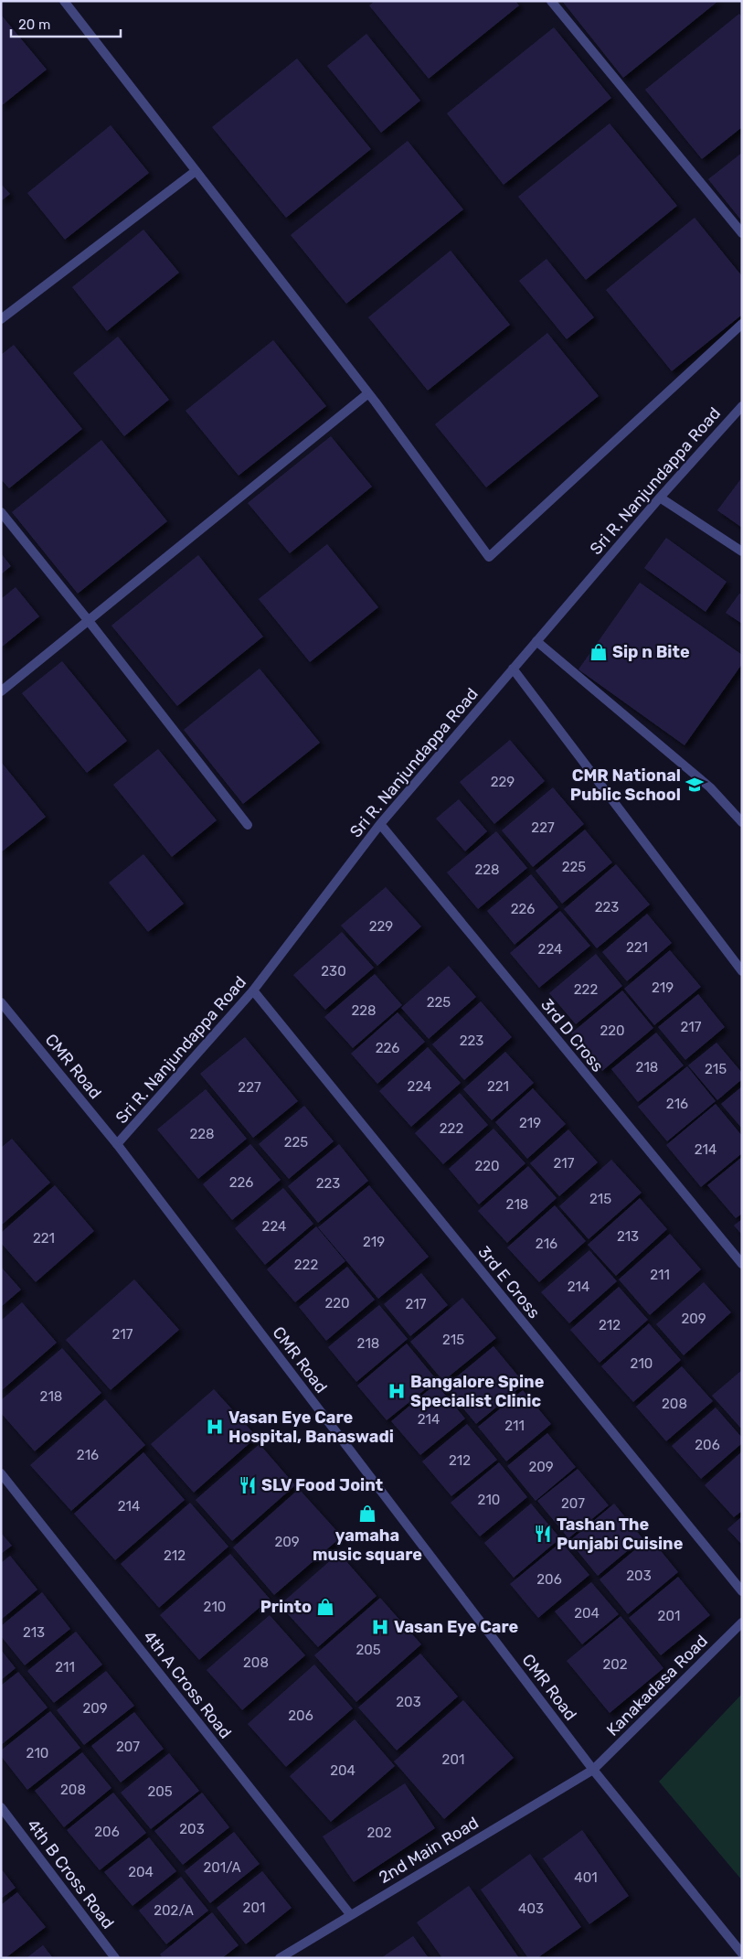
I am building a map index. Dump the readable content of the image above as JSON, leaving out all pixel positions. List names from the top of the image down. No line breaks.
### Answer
{"streets":{"street":["Sri R. Nanjundappa Road","3rd D Cross","CMR Road","3rd E Cross","4th A Cross Road","Kanakadasa Road","2nd Main Road","4th B Cross Road"]},"crossings":[["Sri R. Nanjundappa Road","3rd D Cross"],["Sri R. Nanjundappa Road","CMR Road"],["Sri R. Nanjundappa Road","3rd E Cross"],["CMR Road","Kanakadasa Road"],["CMR Road","2nd Main Road"],["4th A Cross Road","2nd Main Road"],["Kanakadasa Road","2nd Main Road"]],"places":{"shop":["Sip n Bite","yamaha music square","Printo"],"school or university":["CMR National Public School"],"hospital":["Bangalore Spine Specialist Clinic","Vasan Eye Care Hospital, Banaswadi","Vasan Eye Care"],"restaurant":["SLV Food Joint","Tashan The Punjabi Cuisine"]},"house_numbers":["229","227","225","228","223","226","229","221","224","230","219","222","225","228","217","220","223","226","218","215","224","221","227","216","219","222","228","225","214","217","220","226","223","215","218","224","213","221","219","216","222","211","214","220","217","209","212","217","215","218","210","218","208","214","211","206","216","212","209","210","207","214","209","212","203","206","210","204","201","213","205","208","202","211","203","209","206","207","210","201","204","208","205","203","206","202","201/A","204","401","201","403","202/A"],"scale_bar":"20 m"}
